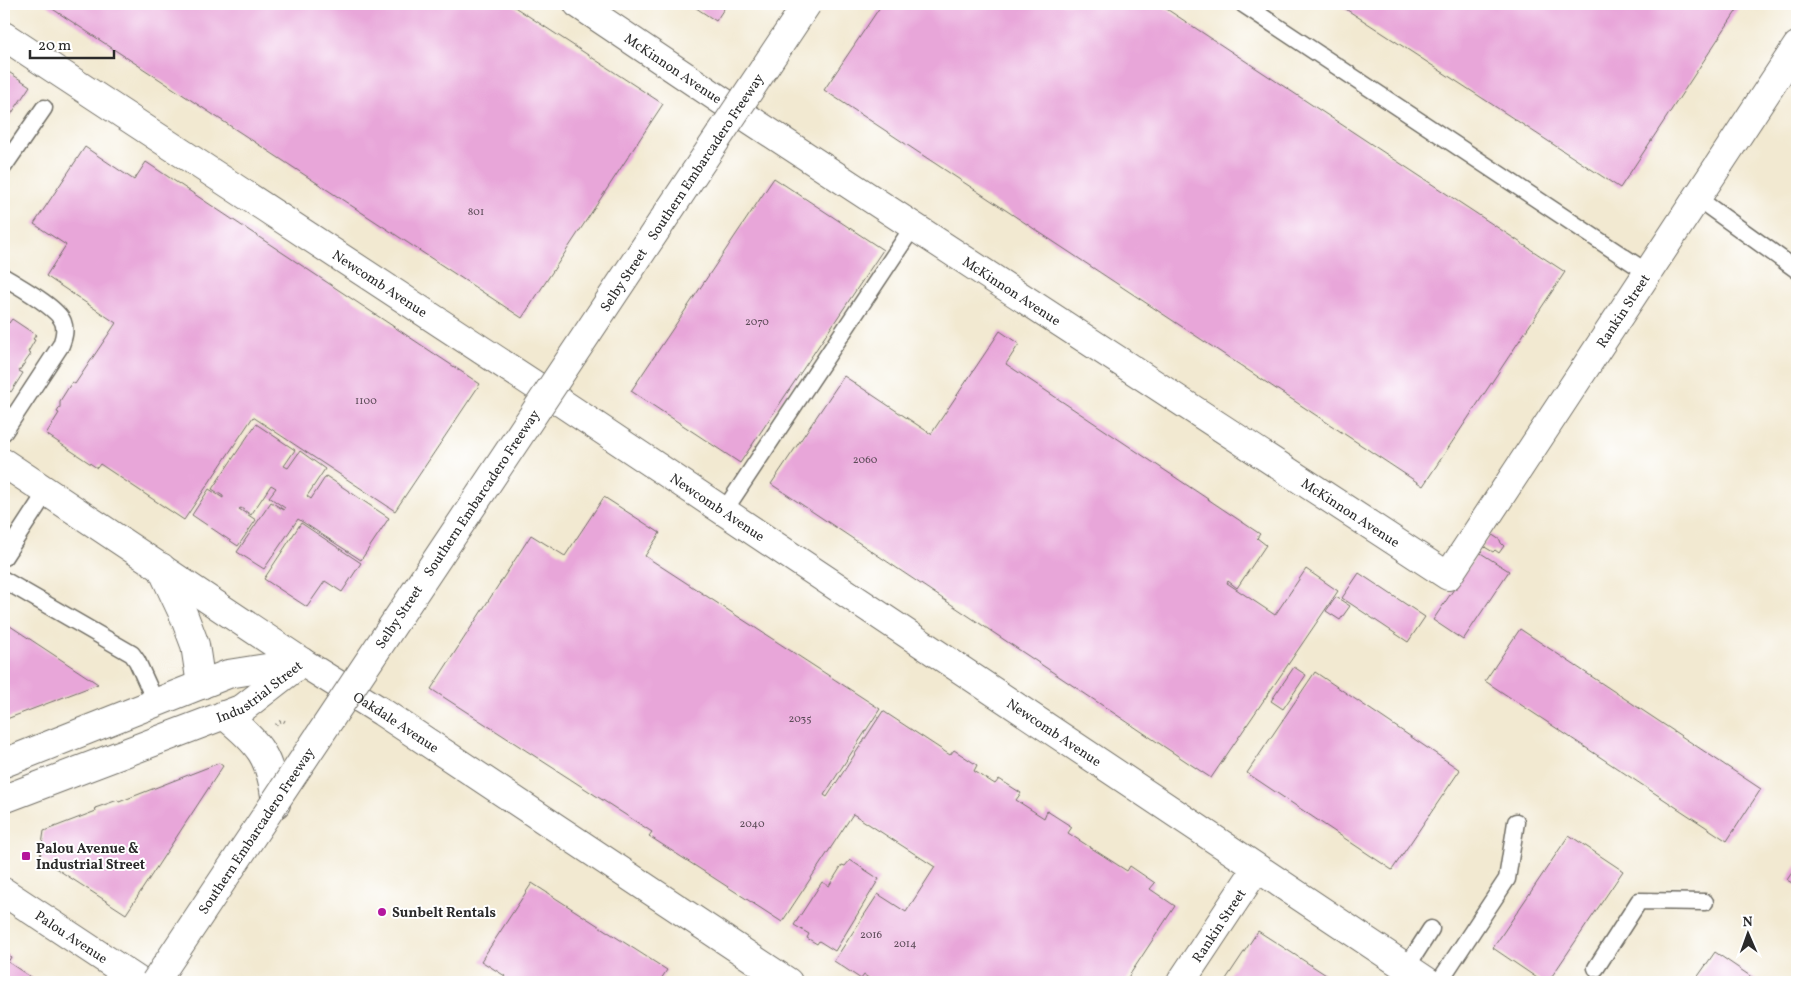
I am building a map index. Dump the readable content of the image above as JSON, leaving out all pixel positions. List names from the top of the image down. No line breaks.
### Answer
{"streets":{"main road":["McKinnon Avenue","Southern Embarcadero Freeway","Selby Street","Newcomb Avenue","Rankin Street","Industrial Street","Oakdale Avenue","Palou Avenue"]},"crossings":[["McKinnon Avenue","Selby Street"],["McKinnon Avenue","Rankin Street"],["Southern Embarcadero Freeway","Selby Street"],["Selby Street","Newcomb Avenue"],["Selby Street","Oakdale Avenue"],["Newcomb Avenue","Rankin Street"],["Industrial Street","Oakdale Avenue"]],"places":{"transit":["Palou Avenue & Industrial Street"],"other":["Sunbelt Rentals"]},"house_numbers":["801","2070","1100","2060","2035","2040","2016","2014"],"scale_bar":"20 m","north":"top"}
